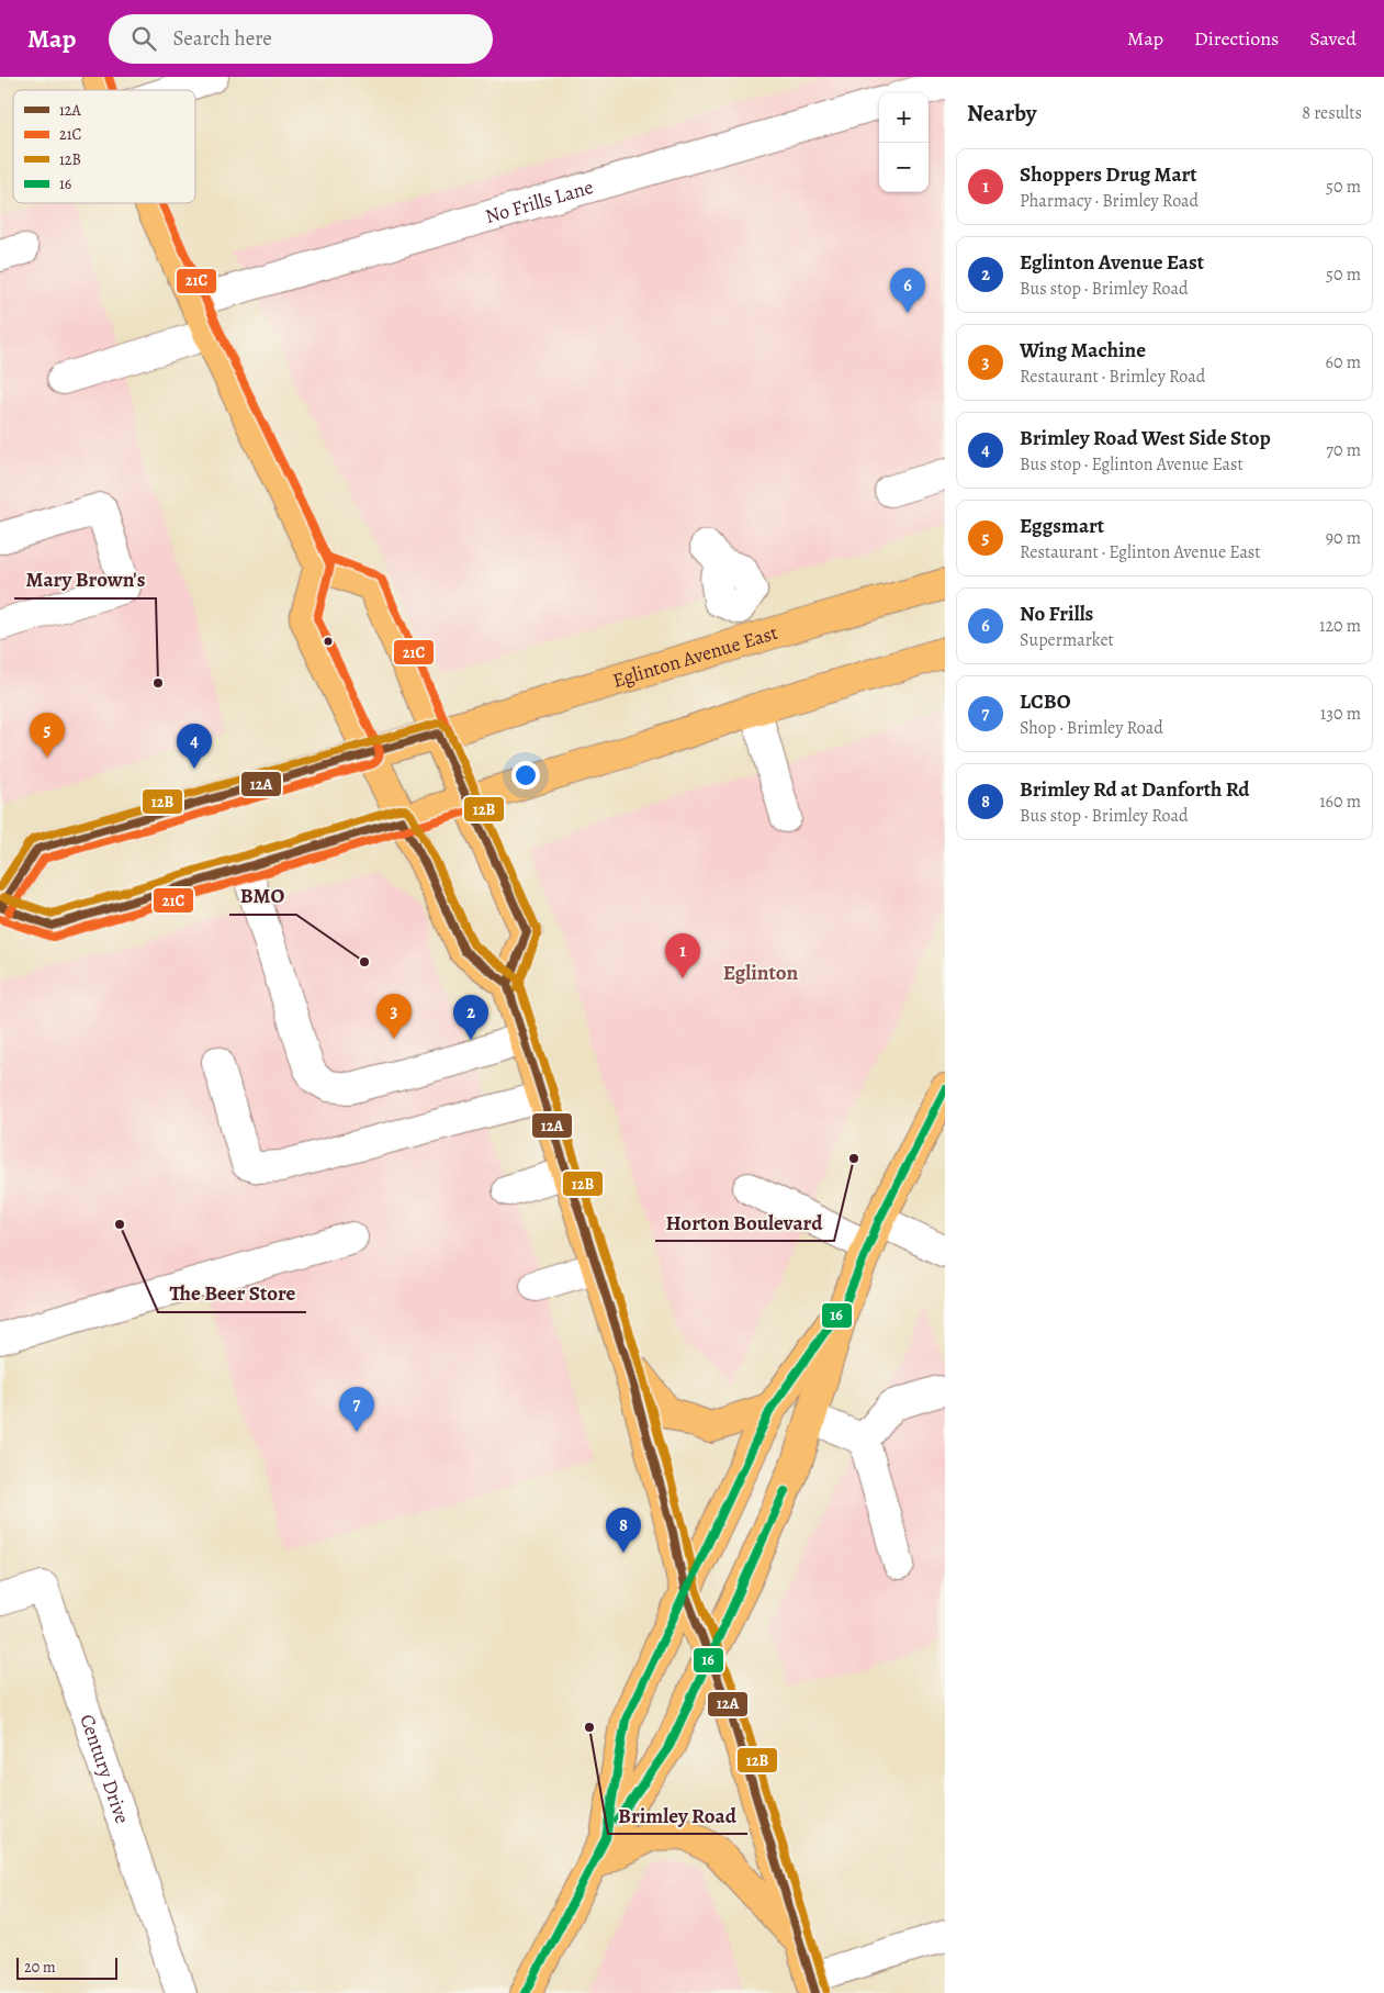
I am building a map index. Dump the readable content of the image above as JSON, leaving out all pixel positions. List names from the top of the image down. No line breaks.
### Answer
{"streets":{"main road":["Eglinton Avenue East"],"street":["No Frills Lane","Century Drive"]},"districts":["Eglinton"],"places":["Mary Brown's","BMO","Horton Boulevard","The Beer Store","Brimley Road"],"lines":["transit line 21C","transit line 12B","transit line 12A","transit line 16"],"legend":["12A","21C","12B","16"],"scale_bar":"20 m","page":{"header":"Map","search":"Search here","nav":["Map","Directions","Saved"],"heading":["Nearby","8 results"],"map_buttons":["+","−"],"list":[{"mark":"1","name":"Shoppers Drug Mart","note":"Pharmacy · Brimley Road","value":"50 m"},{"mark":"2","name":"Eglinton Avenue East","note":"Bus stop · Brimley Road","value":"50 m"},{"mark":"3","name":"Wing Machine","note":"Restaurant · Brimley Road","value":"60 m"},{"mark":"4","name":"Brimley Road West Side Stop","note":"Bus stop · Eglinton Avenue East","value":"70 m"},{"mark":"5","name":"Eggsmart","note":"Restaurant · Eglinton Avenue East","value":"90 m"},{"mark":"6","name":"No Frills","note":"Supermarket","value":"120 m"},{"mark":"7","name":"LCBO","note":"Shop · Brimley Road","value":"130 m"},{"mark":"8","name":"Brimley Rd at Danforth Rd","note":"Bus stop · Brimley Road","value":"160 m"}],"pins":["6","5","4","1","3","2","7","8"],"scale":"20 m"}}
